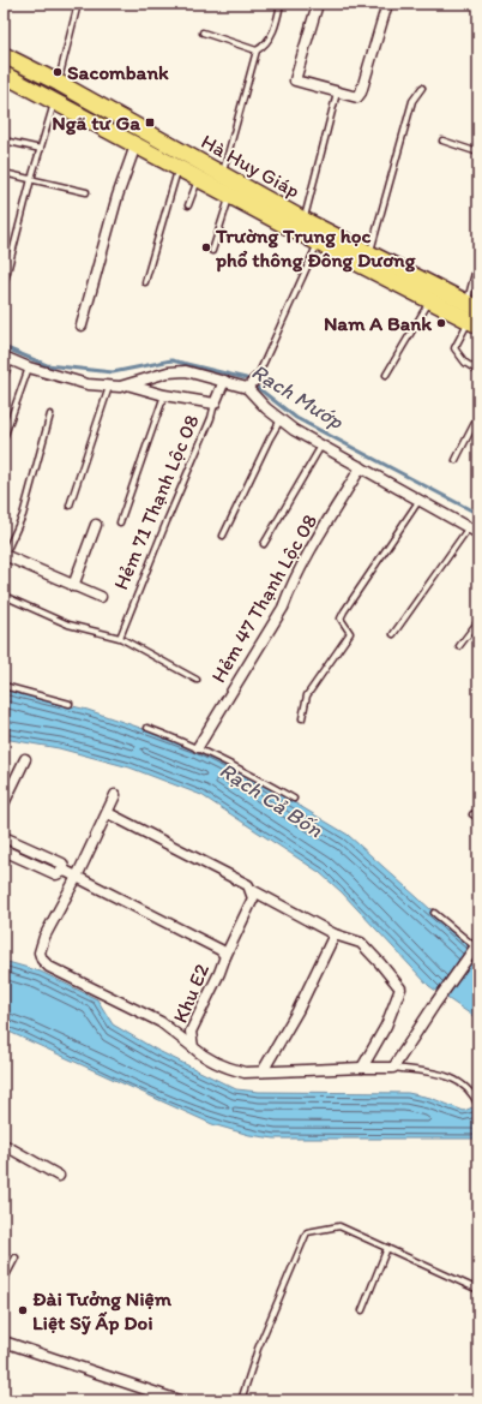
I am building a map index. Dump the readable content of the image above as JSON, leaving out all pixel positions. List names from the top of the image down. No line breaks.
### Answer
{"streets":{"main road":["Hà Huy Giáp"],"street":["Hẻm 71 Thạnh Lộc 08","Hẻm 47 Thạnh Lộc 08","Khu E2"]},"water":["Rạch Mướp","Rạch Cả Bốn"],"places":{"other":["Sacombank","Trường Trung học phổ thông Đông Dương","Nam A Bank","Đài Tưởng Niệm Liệt Sỹ Ấp Doi"],"transit":["Ngã tư Ga"]}}
